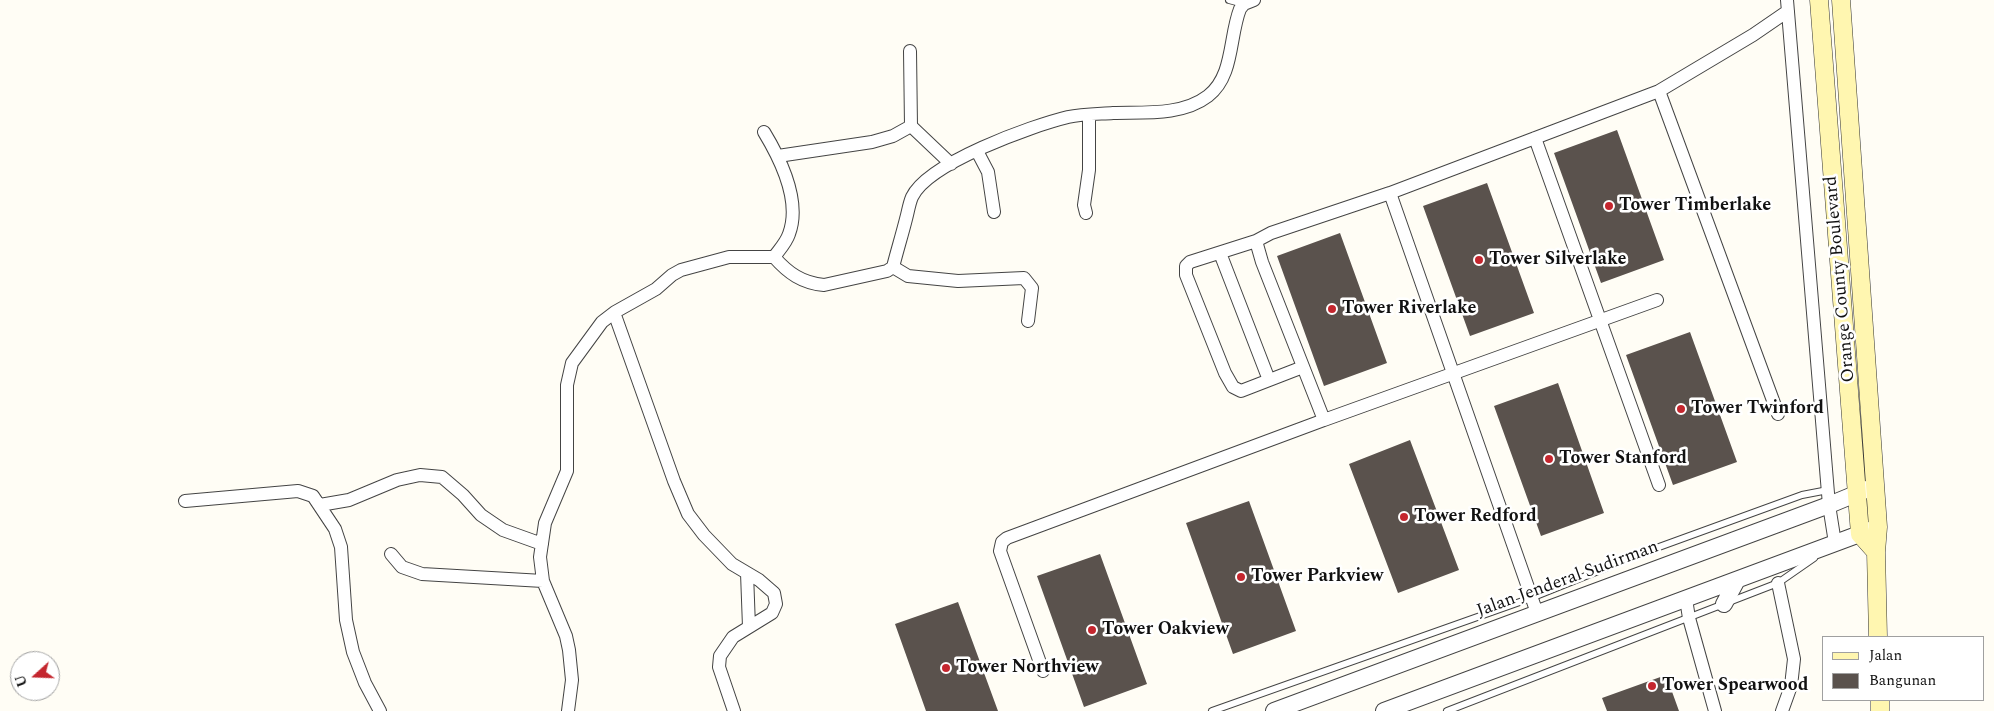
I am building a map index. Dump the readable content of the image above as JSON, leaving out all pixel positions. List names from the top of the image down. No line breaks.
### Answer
{"streets":{"main road":["Orange County Boulevard"],"street":["Jalan Jenderal Sudirman"]},"crossings":[["Orange County Boulevard","Jalan Jenderal Sudirman"]],"places":["Tower Timberlake","Tower Silverlake","Tower Riverlake","Tower Twinford","Tower Stanford","Tower Redford","Tower Parkview","Tower Oakview","Tower Northview","Tower Spearwood"],"legend":["Jalan","Bangunan"],"north":"left"}
